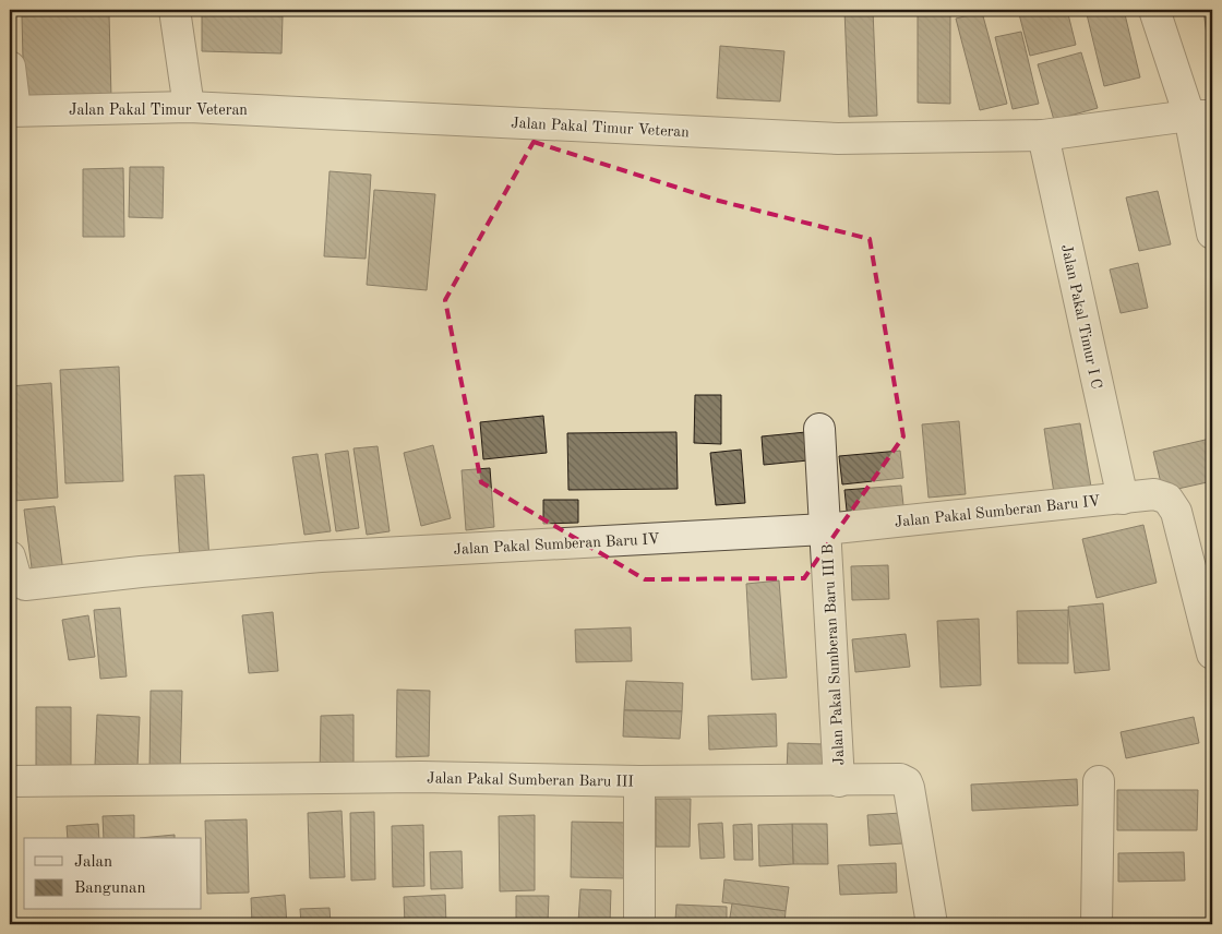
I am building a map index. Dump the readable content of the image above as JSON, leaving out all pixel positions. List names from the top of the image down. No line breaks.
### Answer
{"streets":{"street":["Jalan Pakal Timur Veteran","Jalan Pakal Timur I C","Jalan Pakal Sumberan Baru IV","Jalan Pakal Sumberan Baru III B","Jalan Pakal Sumberan Baru III"]},"crossings":[["Jalan Pakal Timur Veteran","Jalan Pakal Timur I C"],["Jalan Pakal Timur I C","Jalan Pakal Sumberan Baru IV"],["Jalan Pakal Sumberan Baru IV","Jalan Pakal Sumberan Baru III B"],["Jalan Pakal Sumberan Baru III B","Jalan Pakal Sumberan Baru III"]],"legend":["Jalan","Bangunan"]}
